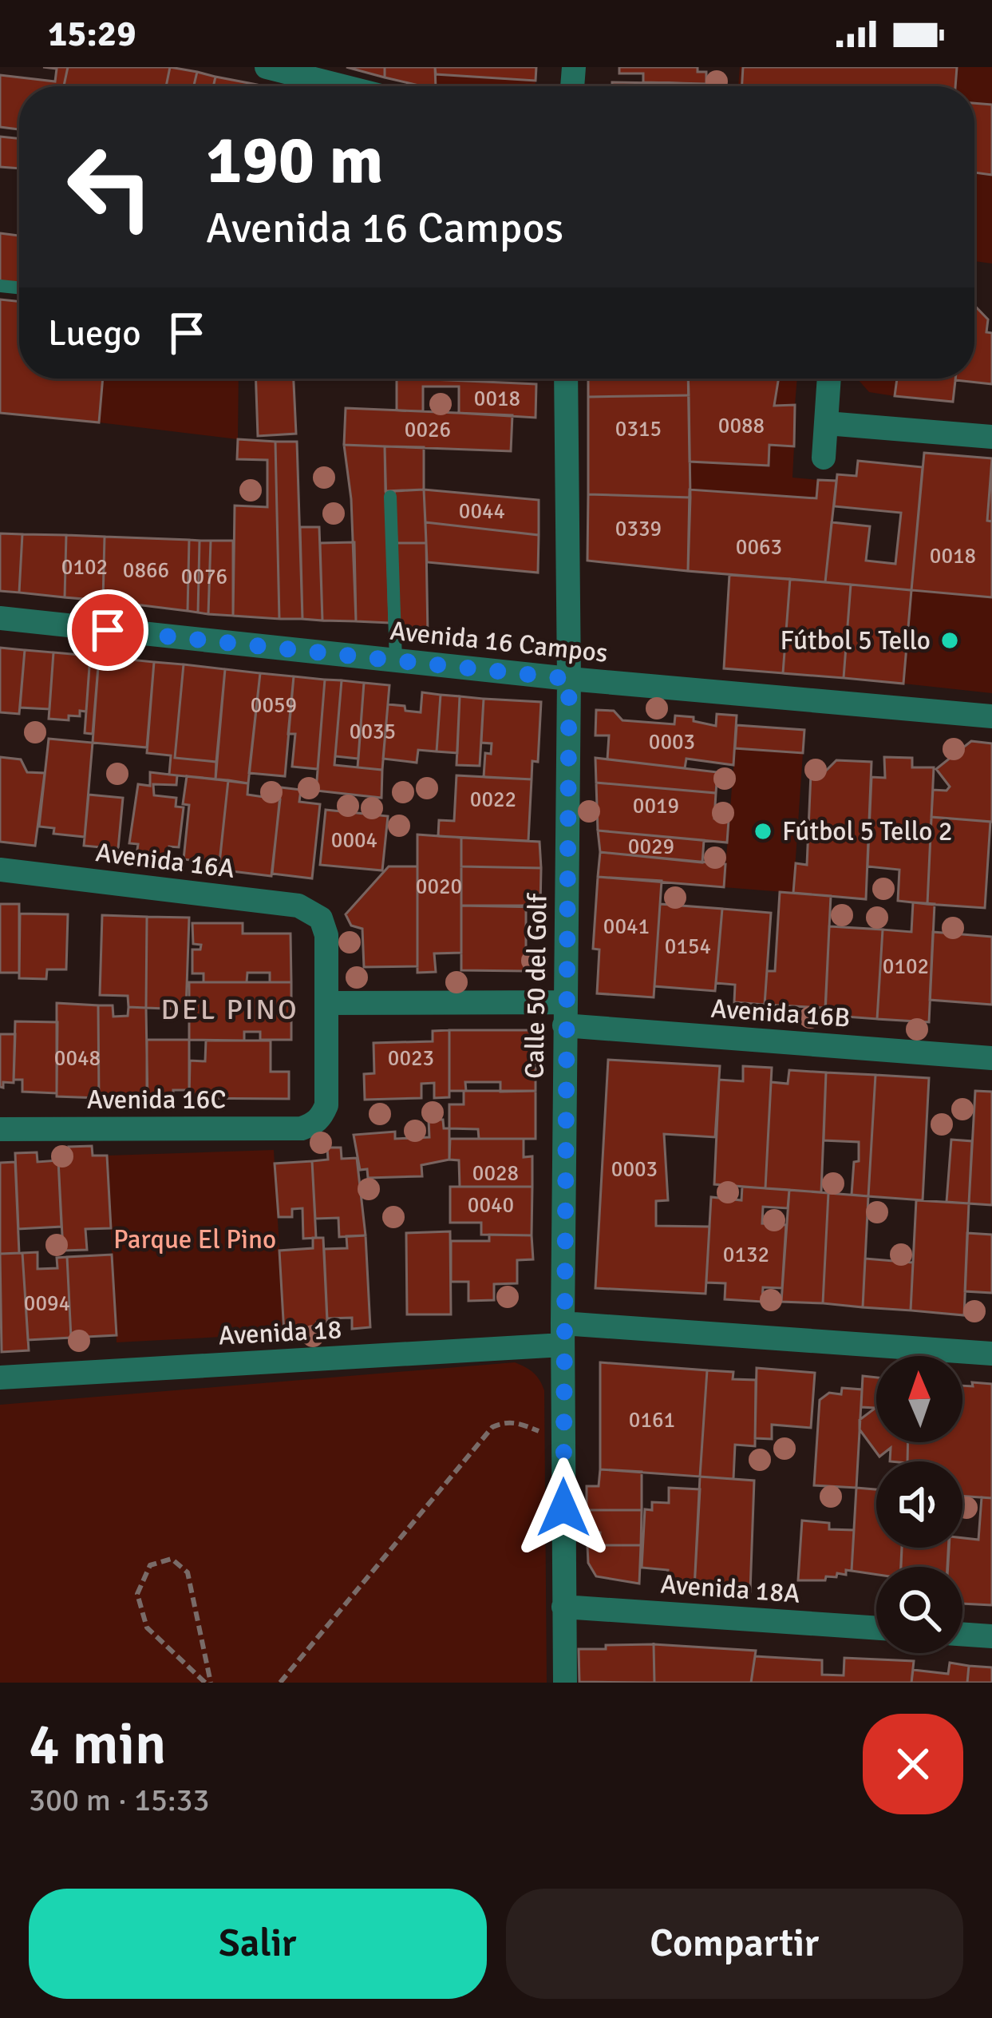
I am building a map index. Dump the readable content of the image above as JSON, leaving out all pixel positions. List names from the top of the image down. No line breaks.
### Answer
{"streets":{"street":["Avenida 16 Campos","Avenida 16A","Calle 50 del Golf","Avenida 16B","Avenida 16C","Avenida 18","Avenida 18A"]},"crossings":[["Avenida 16 Campos","Calle 50 del Golf"],["Avenida 16A","Avenida 16B"],["Avenida 16A","Avenida 16C"],["Calle 50 del Golf","Avenida 16B"],["Calle 50 del Golf","Avenida 18"],["Calle 50 del Golf","Avenida 18A"],["Avenida 16B","Avenida 16C"]],"districts":["DEL PINO"],"parks":["Parque El Pino"],"places":["Fútbol 5 Tello","Fútbol 5 Tello 2"],"house_numbers":["0018","0088","0315","0026","0044","0339","0063","0018","0102","0866","0076","0059","0035","0003","0022","0019","0004","0029","0020","0041","0154","0102","0048","0023","0003","0028","0040","0132","0094","0161"],"north":"top","page":{"status":"15:29","turn":["190 m","Avenida 16 Campos"],"then":"Luego","heading":["4 min","300 m · 15:33"],"buttons":["Salir","Compartir"]}}
